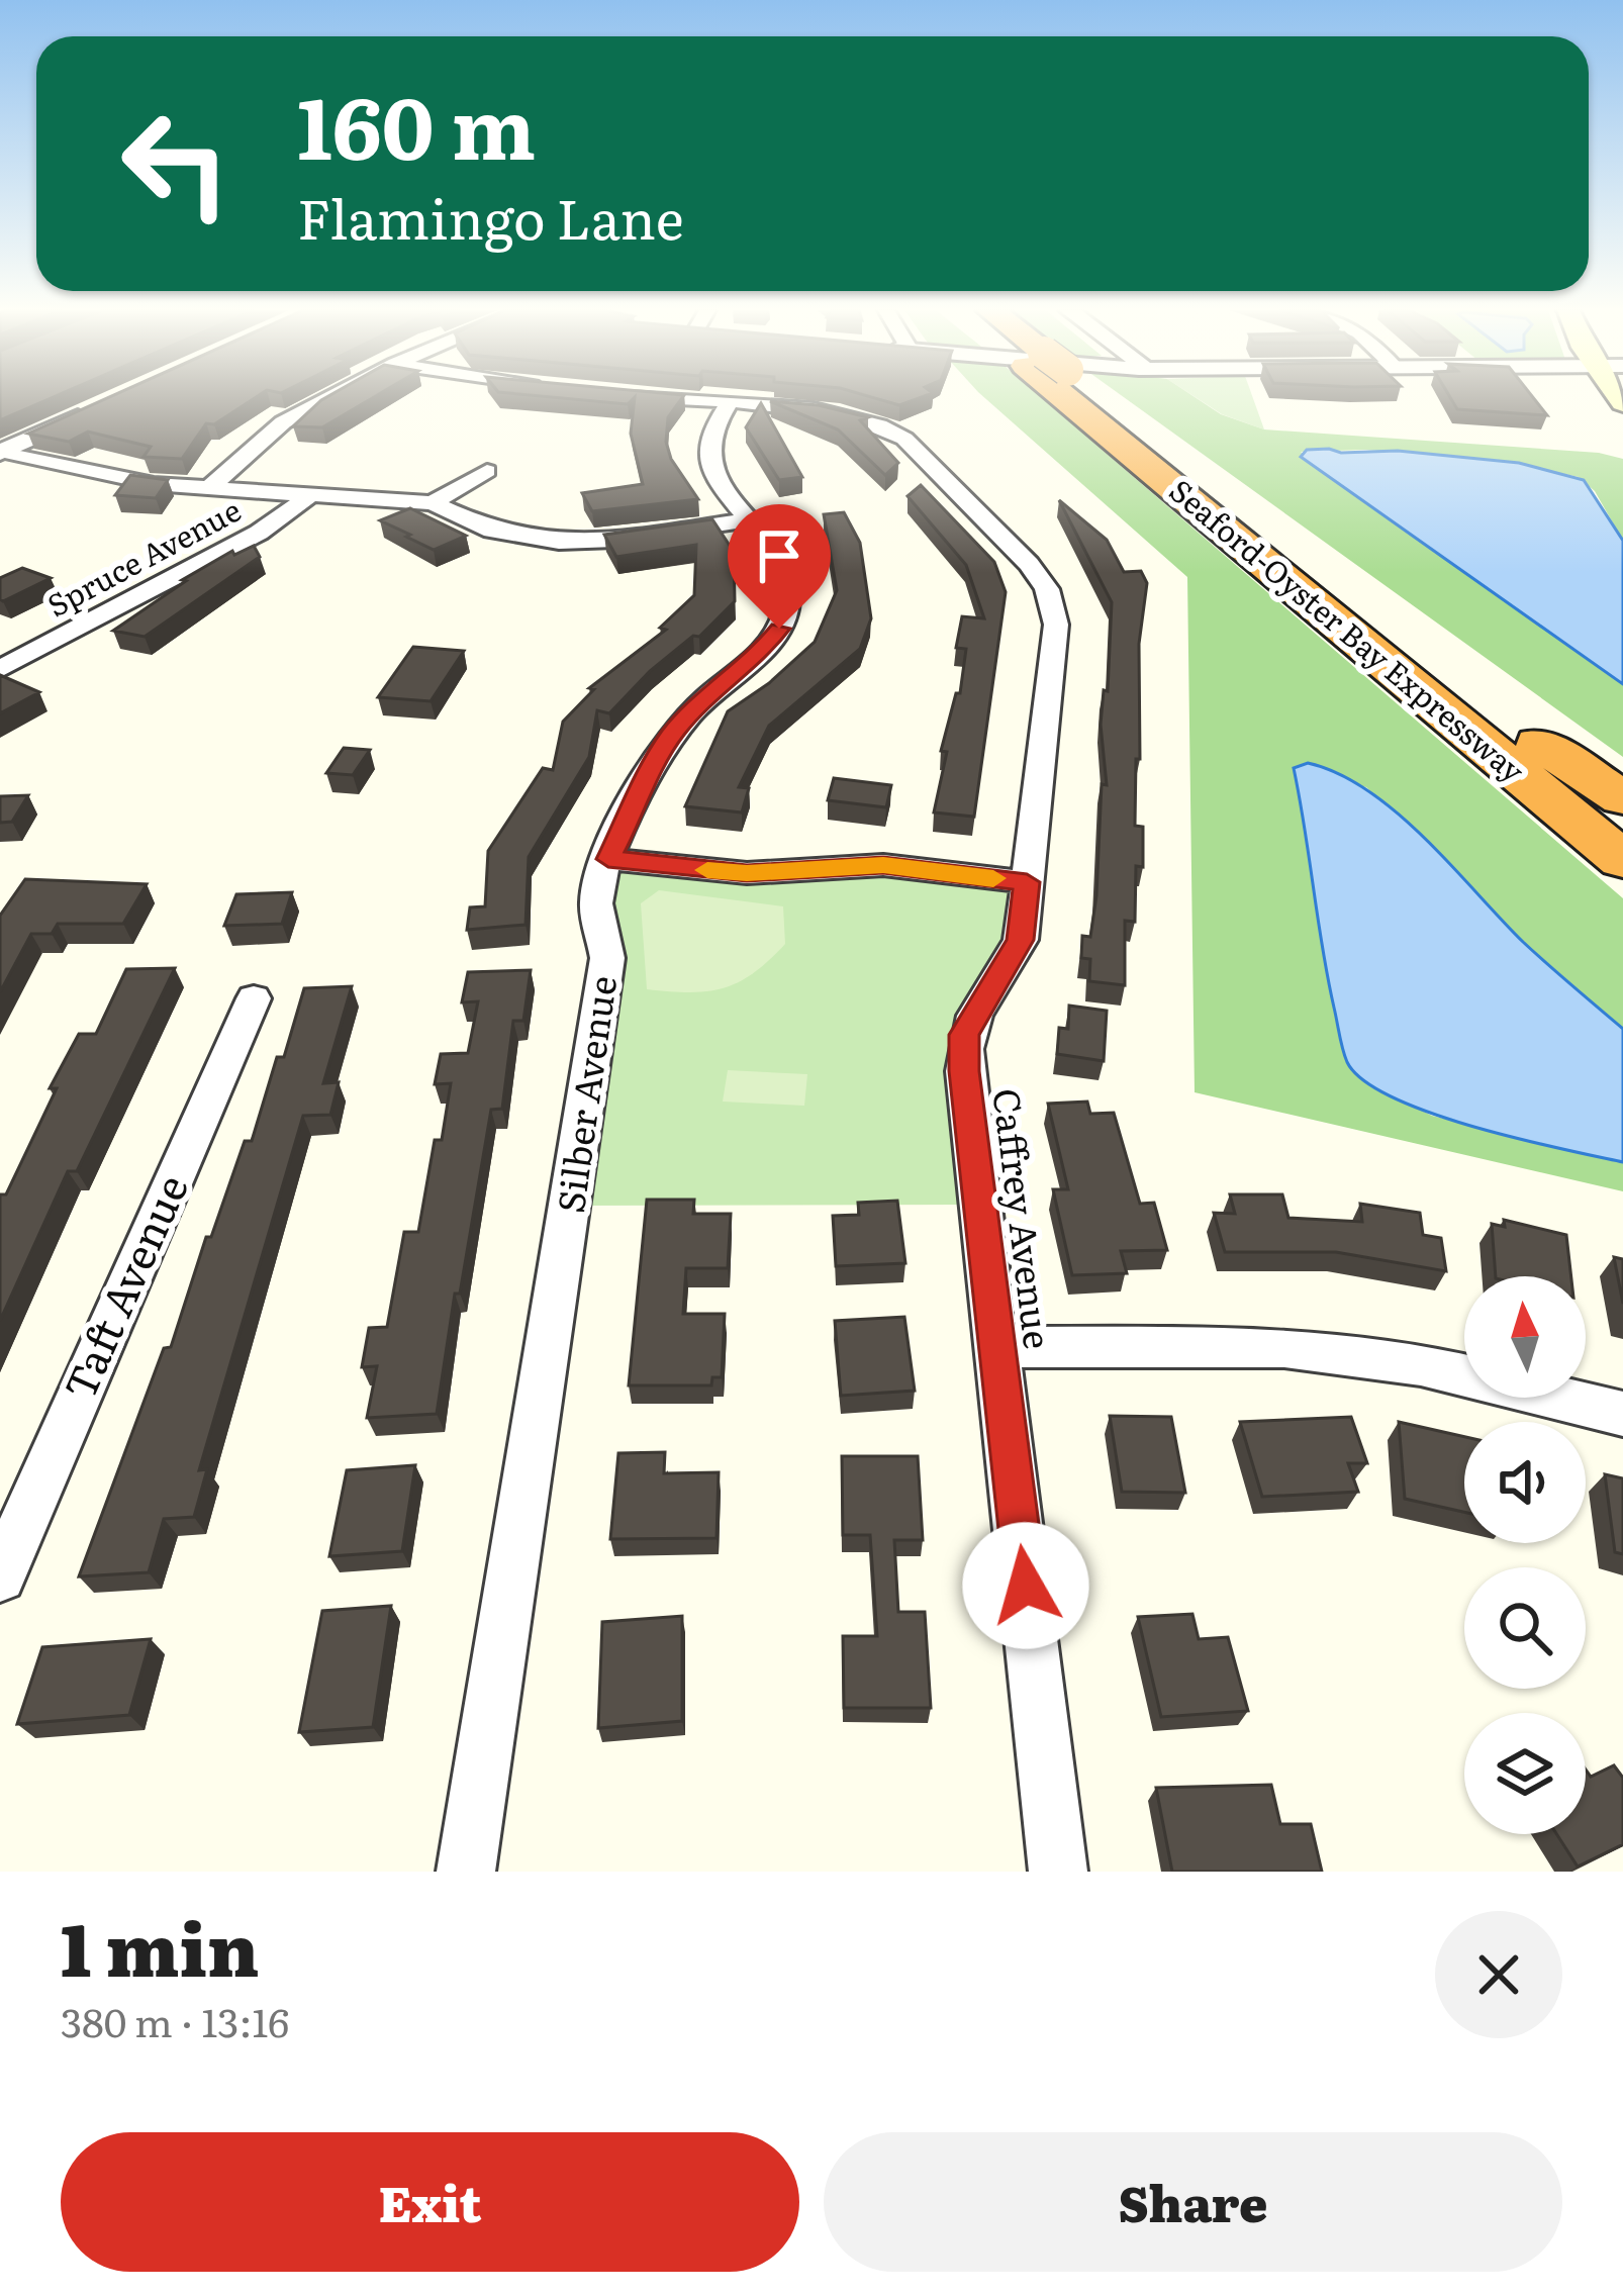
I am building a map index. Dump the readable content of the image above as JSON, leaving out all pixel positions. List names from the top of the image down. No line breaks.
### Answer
{"streets":{"highway":["Seaford-Oyster Bay Expressway"],"street":["Spruce Avenue","Silber Avenue","Caffrey Avenue","Taft Avenue"]},"crossings":[["Silber Avenue","Caffrey Avenue"]],"north":"top","page":{"turn":["160 m","Flamingo Lane"],"heading":["1 min","380 m · 13:16"],"buttons":["Exit","Share"]}}
